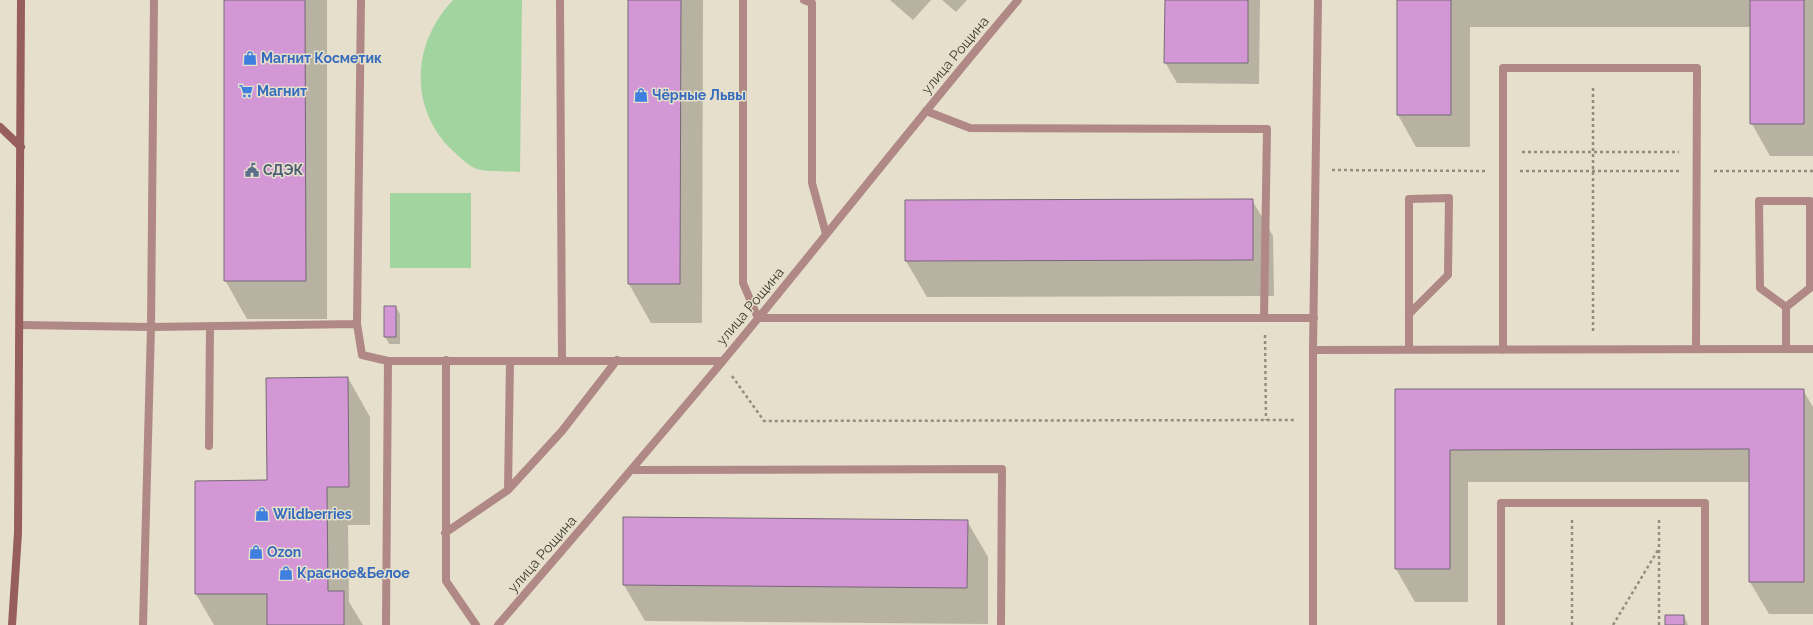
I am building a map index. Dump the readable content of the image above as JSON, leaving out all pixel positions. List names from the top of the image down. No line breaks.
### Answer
{"streets":{"street":["улица Рощина"]},"places":{"shop":["Магнит Косметик","Чёрные Львы","Wildberries","Ozon","Красное&Белое"],"supermarket":["Магнит"],"public building":["СДЭК"]}}
